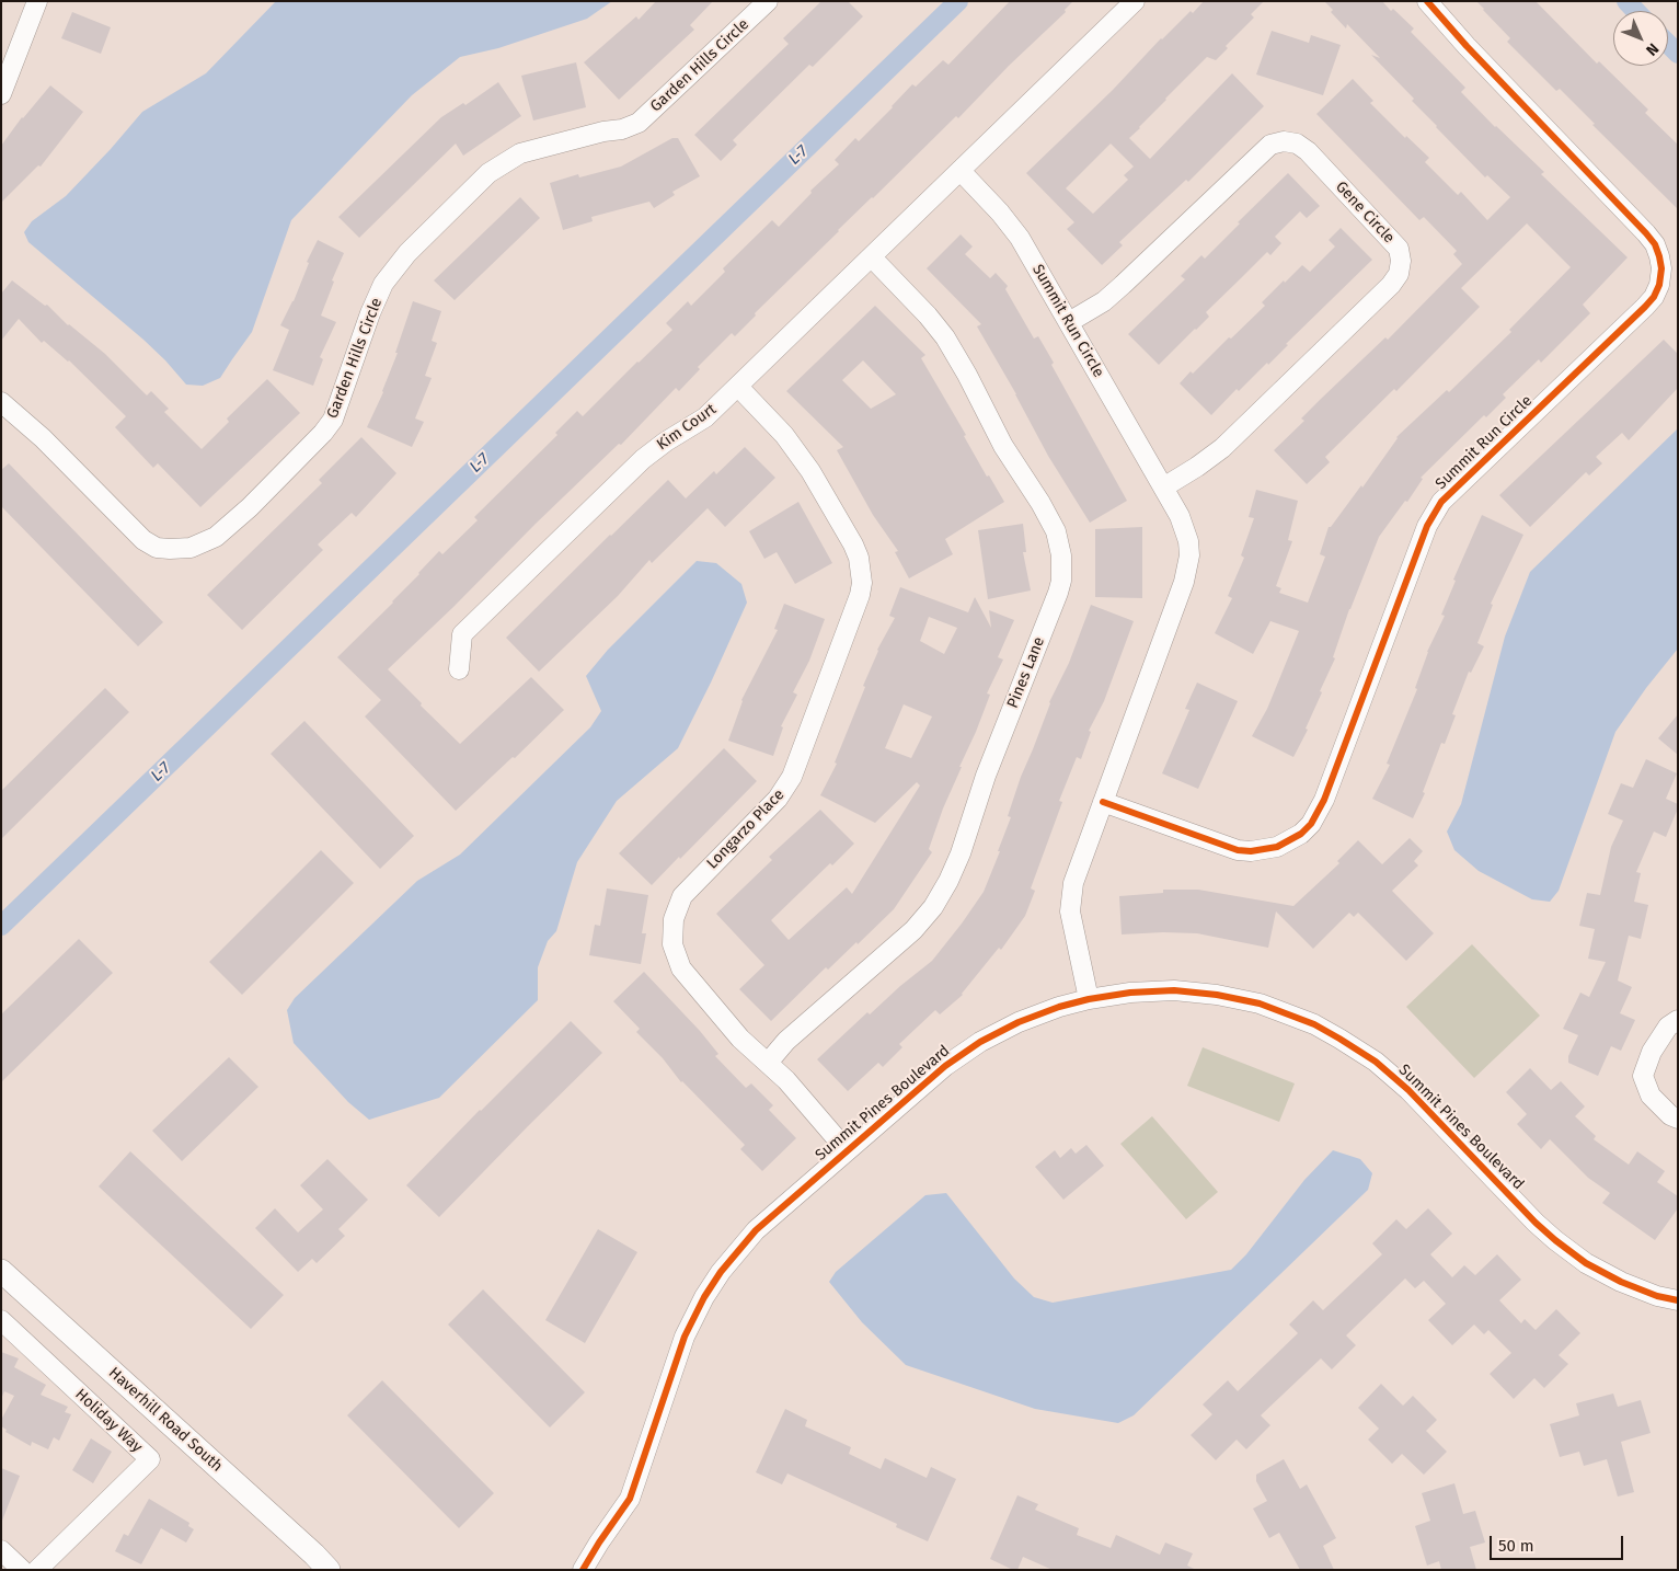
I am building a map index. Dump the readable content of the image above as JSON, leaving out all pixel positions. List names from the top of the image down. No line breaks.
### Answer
{"streets":{"street":["Garden Hills Circle","Gene Circle","Summit Run Circle","Kim Court","Pines Lane","Longarzo Place","Summit Pines Boulevard","Haverhill Road South","Holiday Way"]},"crossings":[["Gene Circle","Summit Run Circle"],["Summit Run Circle","Kim Court"],["Summit Run Circle","Summit Pines Boulevard"],["Kim Court","Pines Lane"],["Kim Court","Longarzo Place"],["Pines Lane","Longarzo Place"],["Longarzo Place","Summit Pines Boulevard"]],"water":["L-7"],"scale_bar":"50 m","north":"bottom right"}
